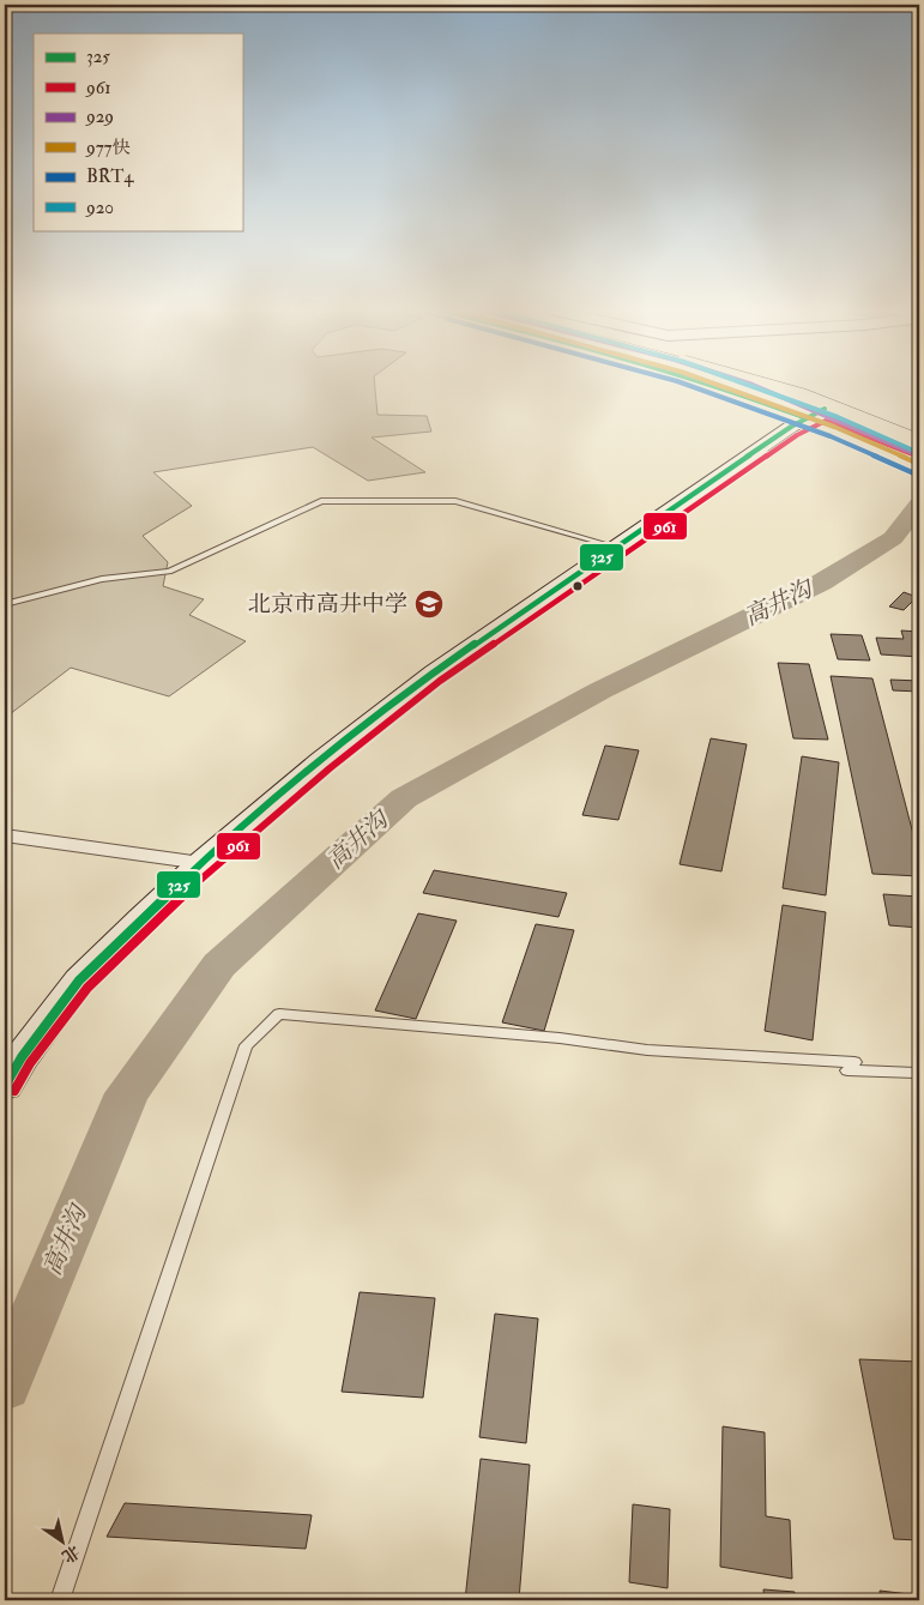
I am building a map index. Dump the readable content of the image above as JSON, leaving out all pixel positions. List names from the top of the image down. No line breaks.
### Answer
{"water":["高井沟"],"places":{"school or university":["北京市高井中学"]},"lines":["transit line 325","transit line 929","transit line 977快","transit line BRT4","transit line 920","transit line 961"],"legend":["325","961","929","977快","BRT4","920"],"north":"bottom right"}
